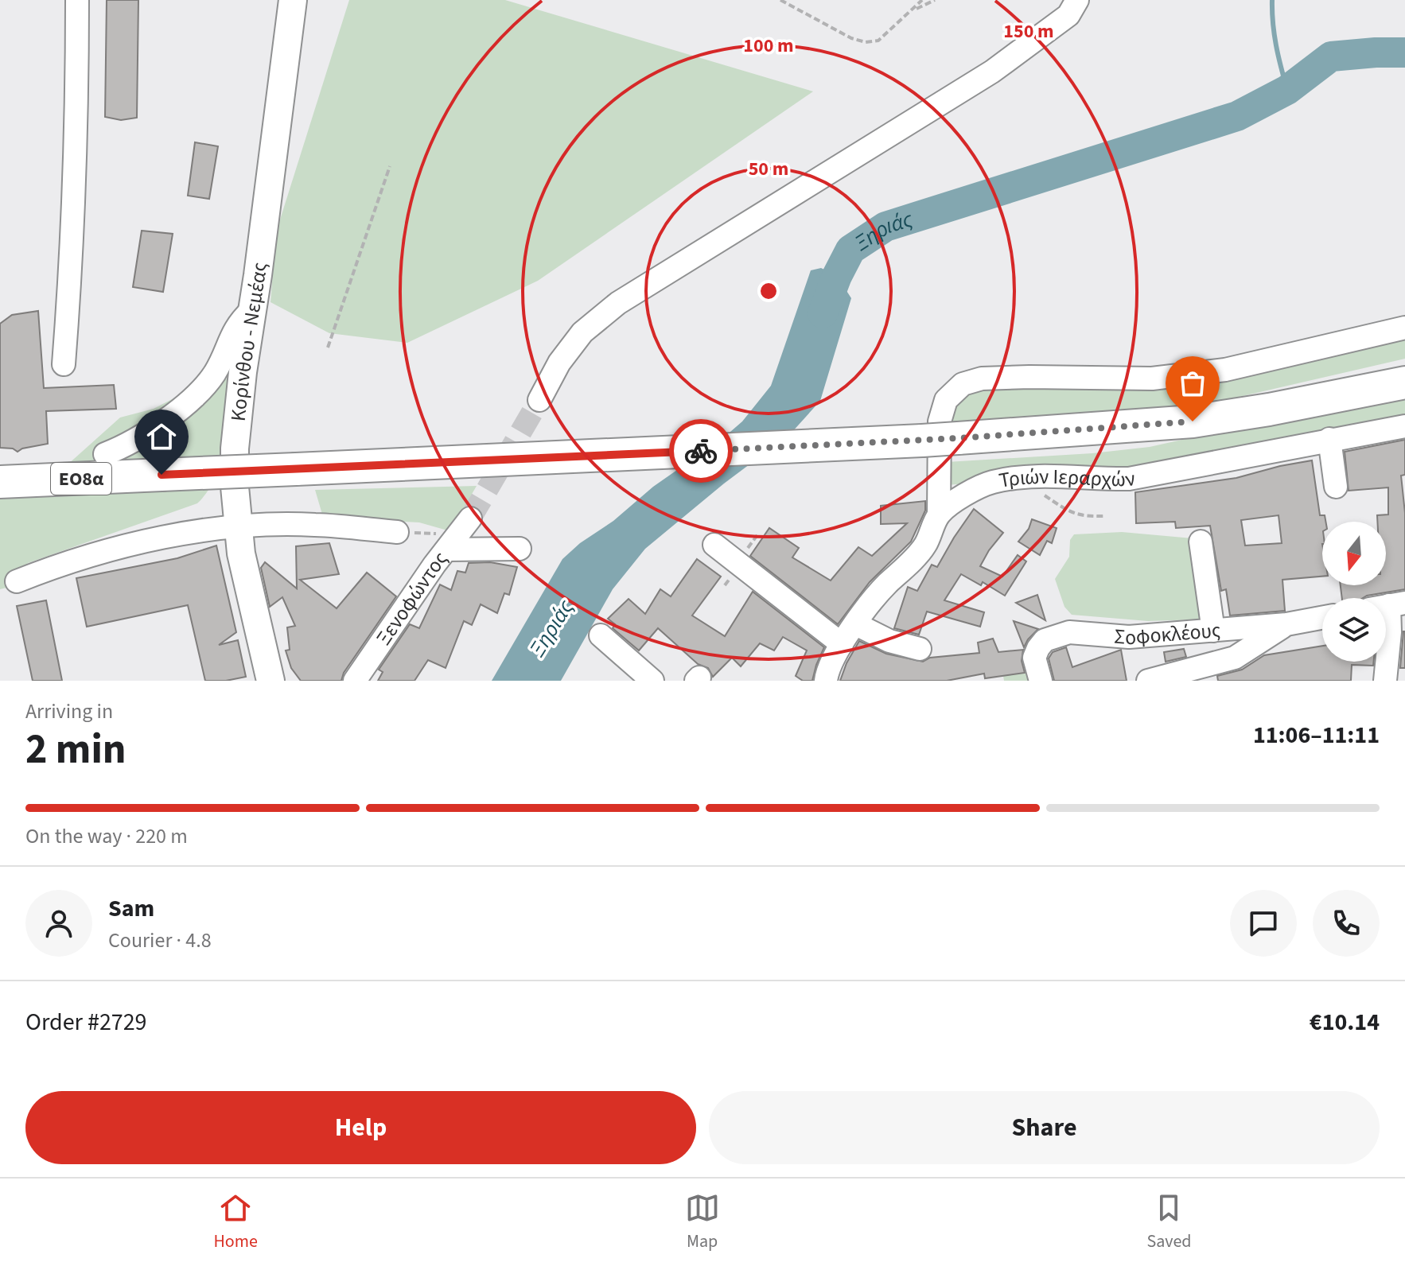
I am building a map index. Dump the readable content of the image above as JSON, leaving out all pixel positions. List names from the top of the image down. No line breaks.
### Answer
{"streets":{"highway":["ΕΟ8α"],"main road":["Κορίνθου - Νεμέας"],"street":["Τριών Ιεραρχών","Ξενοφώντος","Σοφοκλέους"]},"water":["Ξηριάς"],"north":"bottom","page":{"heading":["2 min","Arriving in","11:06–11:11"],"panel":["Sam","Courier · 4.8","Order #2729","€10.14"],"bar":"On the way · 220 m","buttons":["Help","Share"],"tabs":["Home","Map","Saved"]},"rings":["150 m","100 m","50 m"]}
